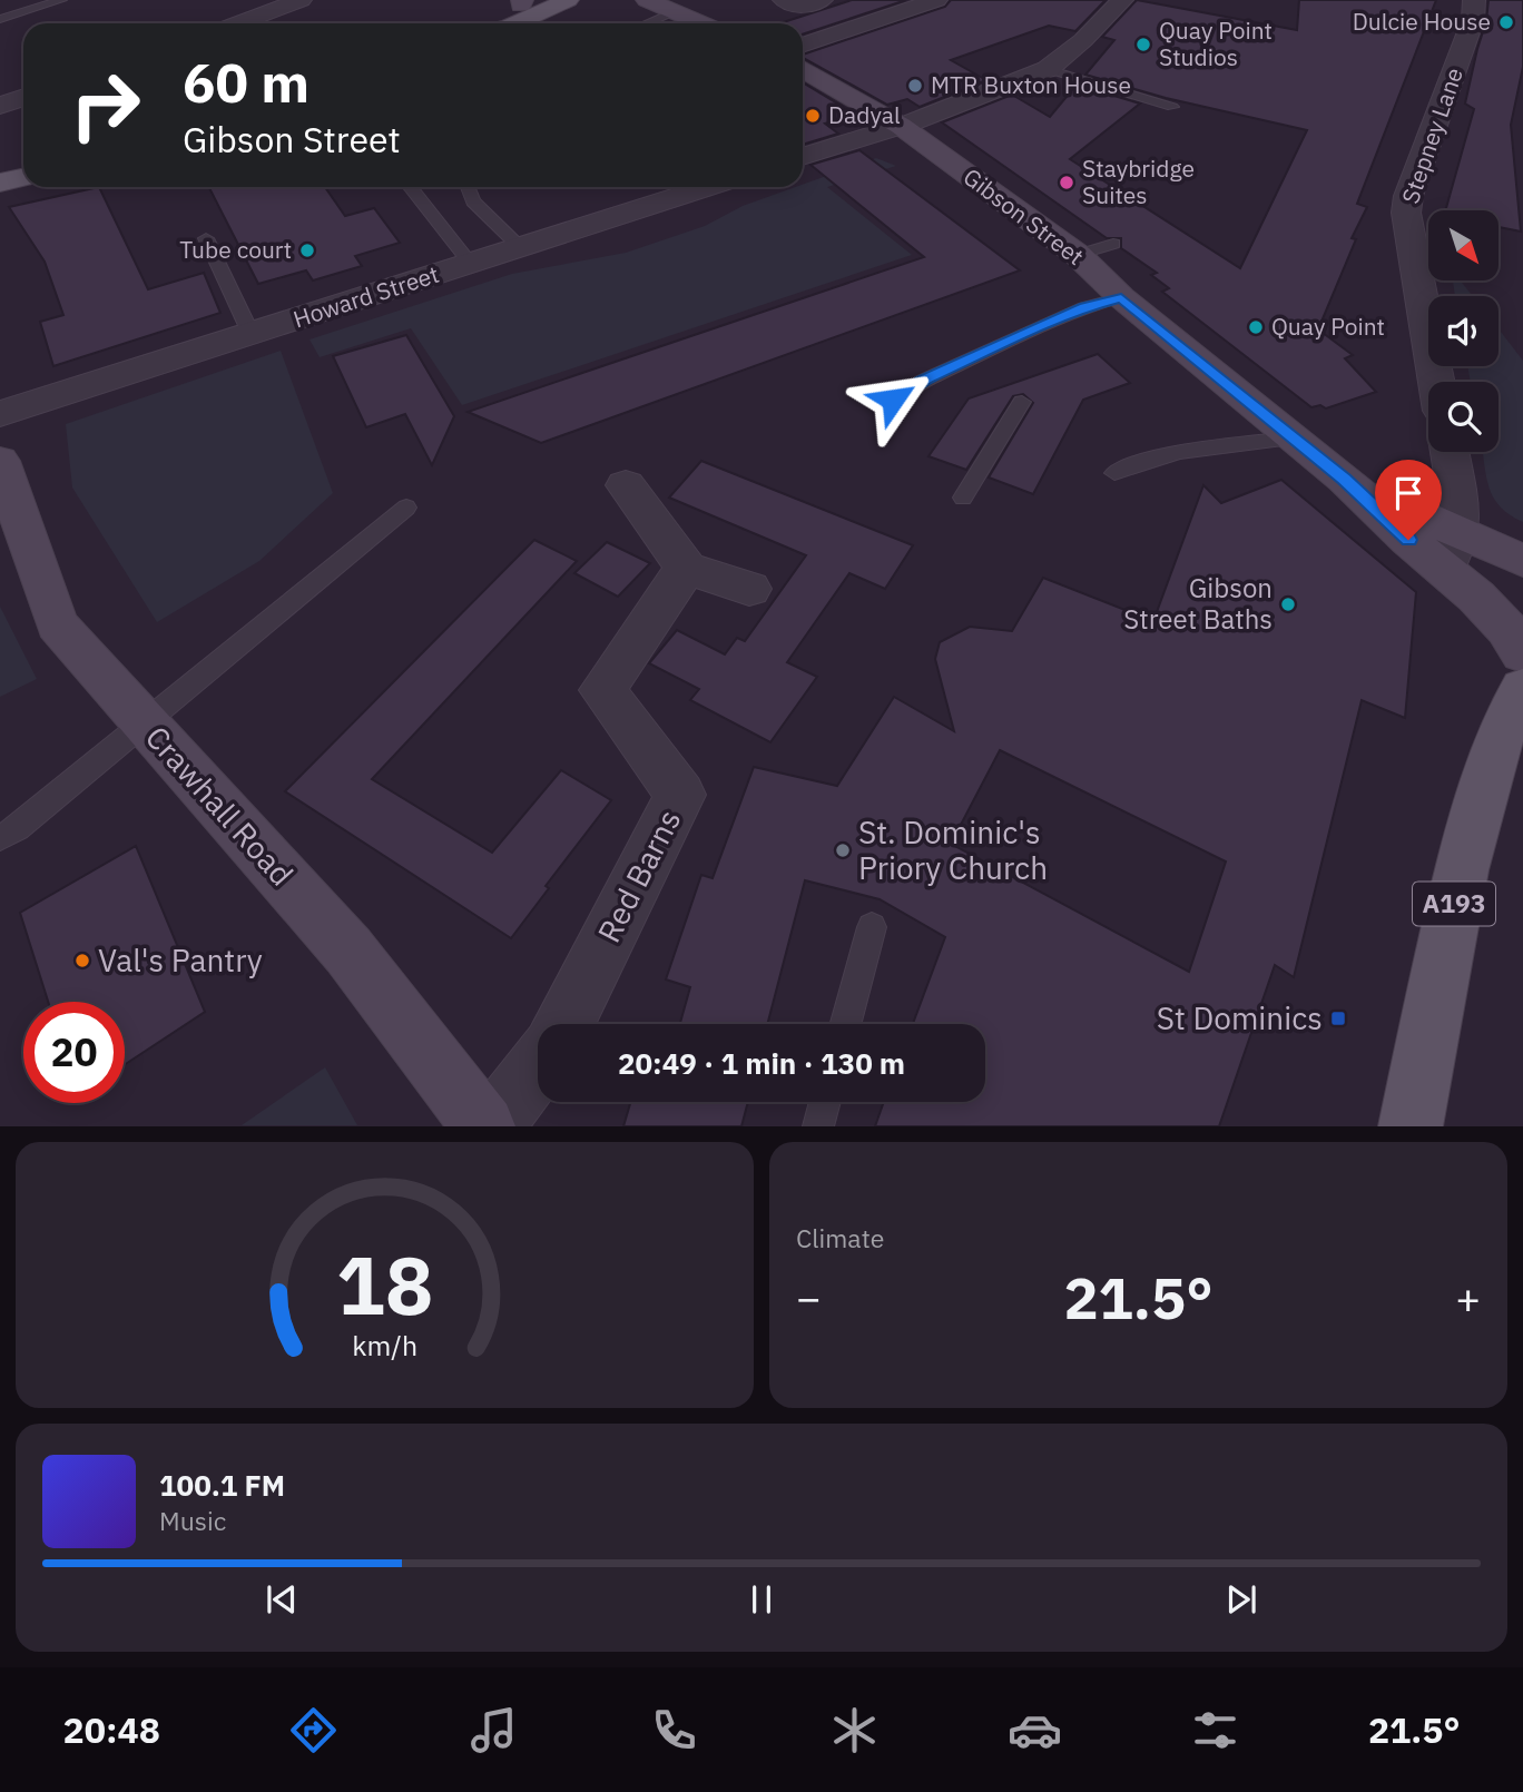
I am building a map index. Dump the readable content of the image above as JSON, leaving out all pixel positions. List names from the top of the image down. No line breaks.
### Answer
{"streets":{"main road":["Gibson Street","Crawhall Road","A193"],"street":["Stepney Lane","Howard Street","Red Barns"]},"places":{"other":["Dulcie House","Quay Point Studios","MTR Buxton House","Dadyal","Staybridge Suites","Tube court","Quay Point","Gibson Street Baths","St. Dominic's Priory Church","Val's Pantry"],"transit":["St Dominics"]},"north":"bottom right","page":{"turn":["60 m","Gibson Street"],"limit":"20","trip":"20:49 · 1 min · 130 m","tile":"Climate","heat":["−","21.5°","+"],"song":["100.1 FM","Music"],"tabs":["20:48","21.5°"],"gauge":["18","km/h"]}}
